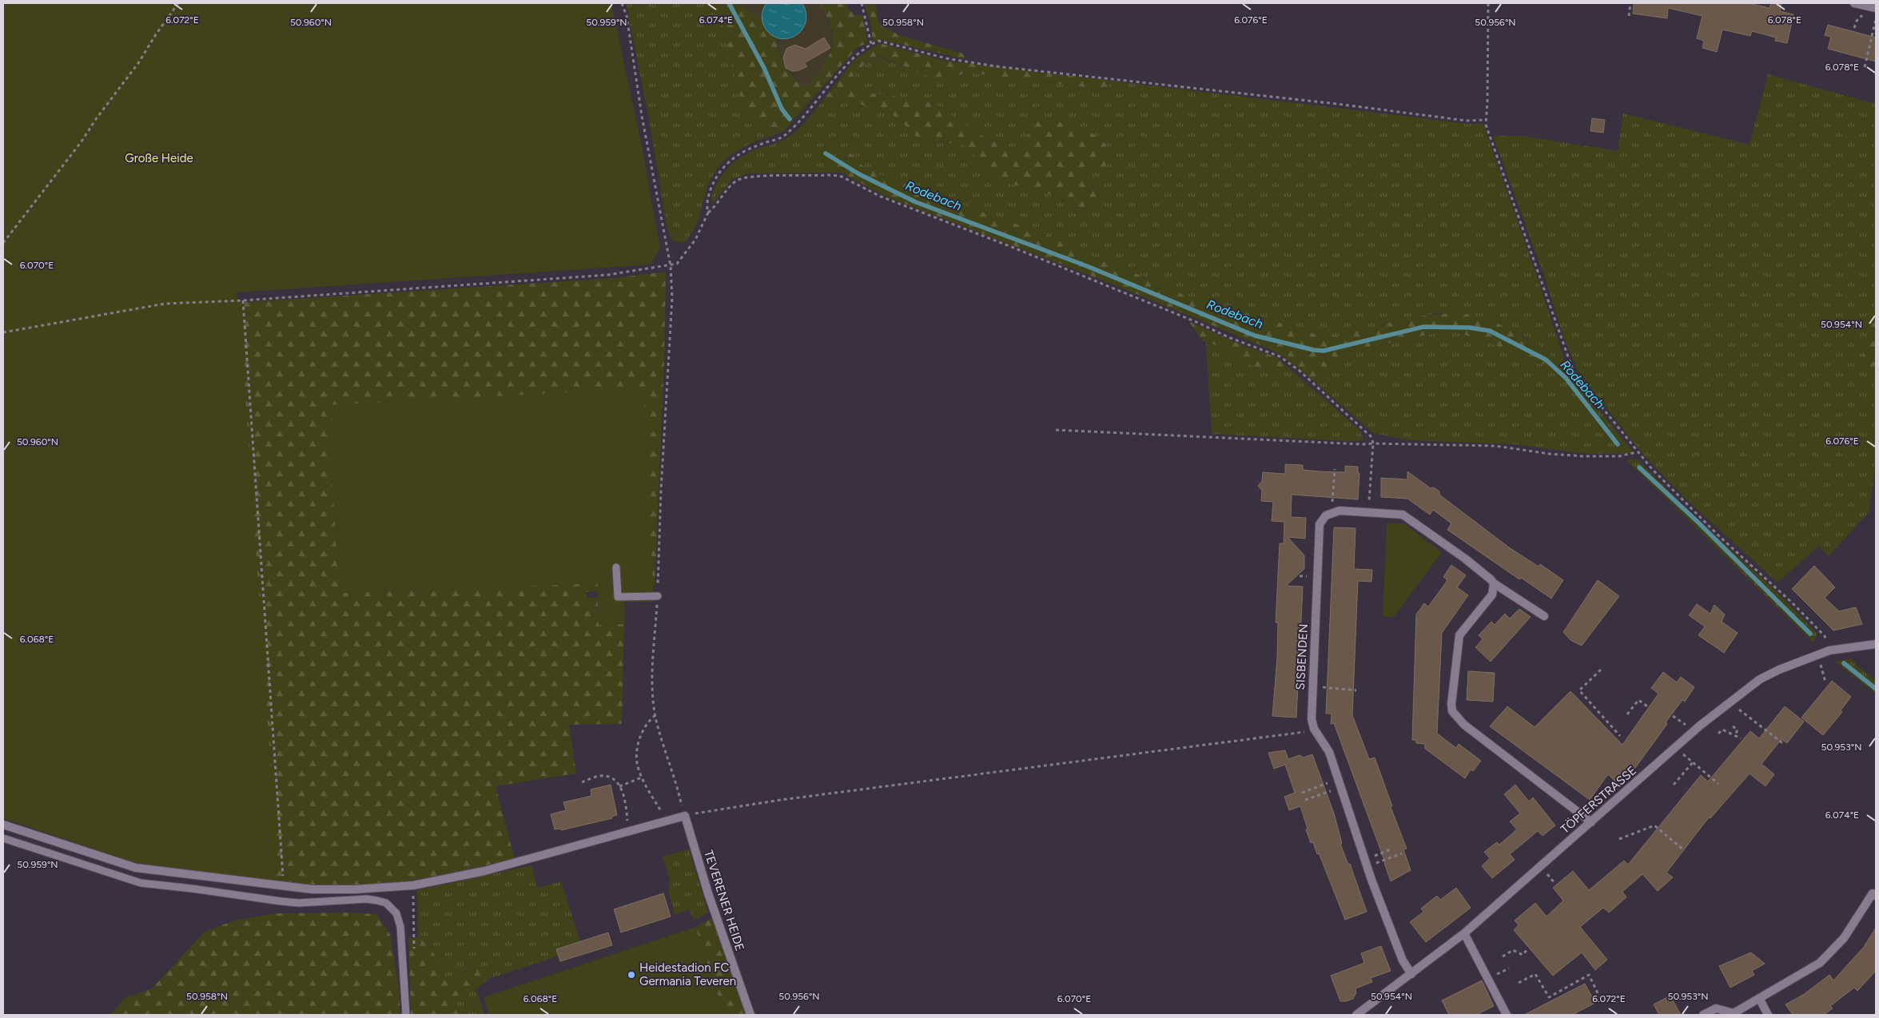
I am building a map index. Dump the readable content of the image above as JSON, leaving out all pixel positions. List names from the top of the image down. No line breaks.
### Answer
{"streets":{"street":["SISBENDEN","TÖPFERSTRASSE","TEVERENER HEIDE"]},"crossings":[["SISBENDEN","TÖPFERSTRASSE"]],"water":["Rodebach"],"parks":["Große Heide"],"places":["Heidestadion FC Germania Teveren"],"coordinates":["6.072°E","6.074°E","6.076°E","6.078°E","50.960°N","50.959°N","50.958°N","50.956°N","6.070°E","50.954°N","6.068°E","50.953°N"]}
